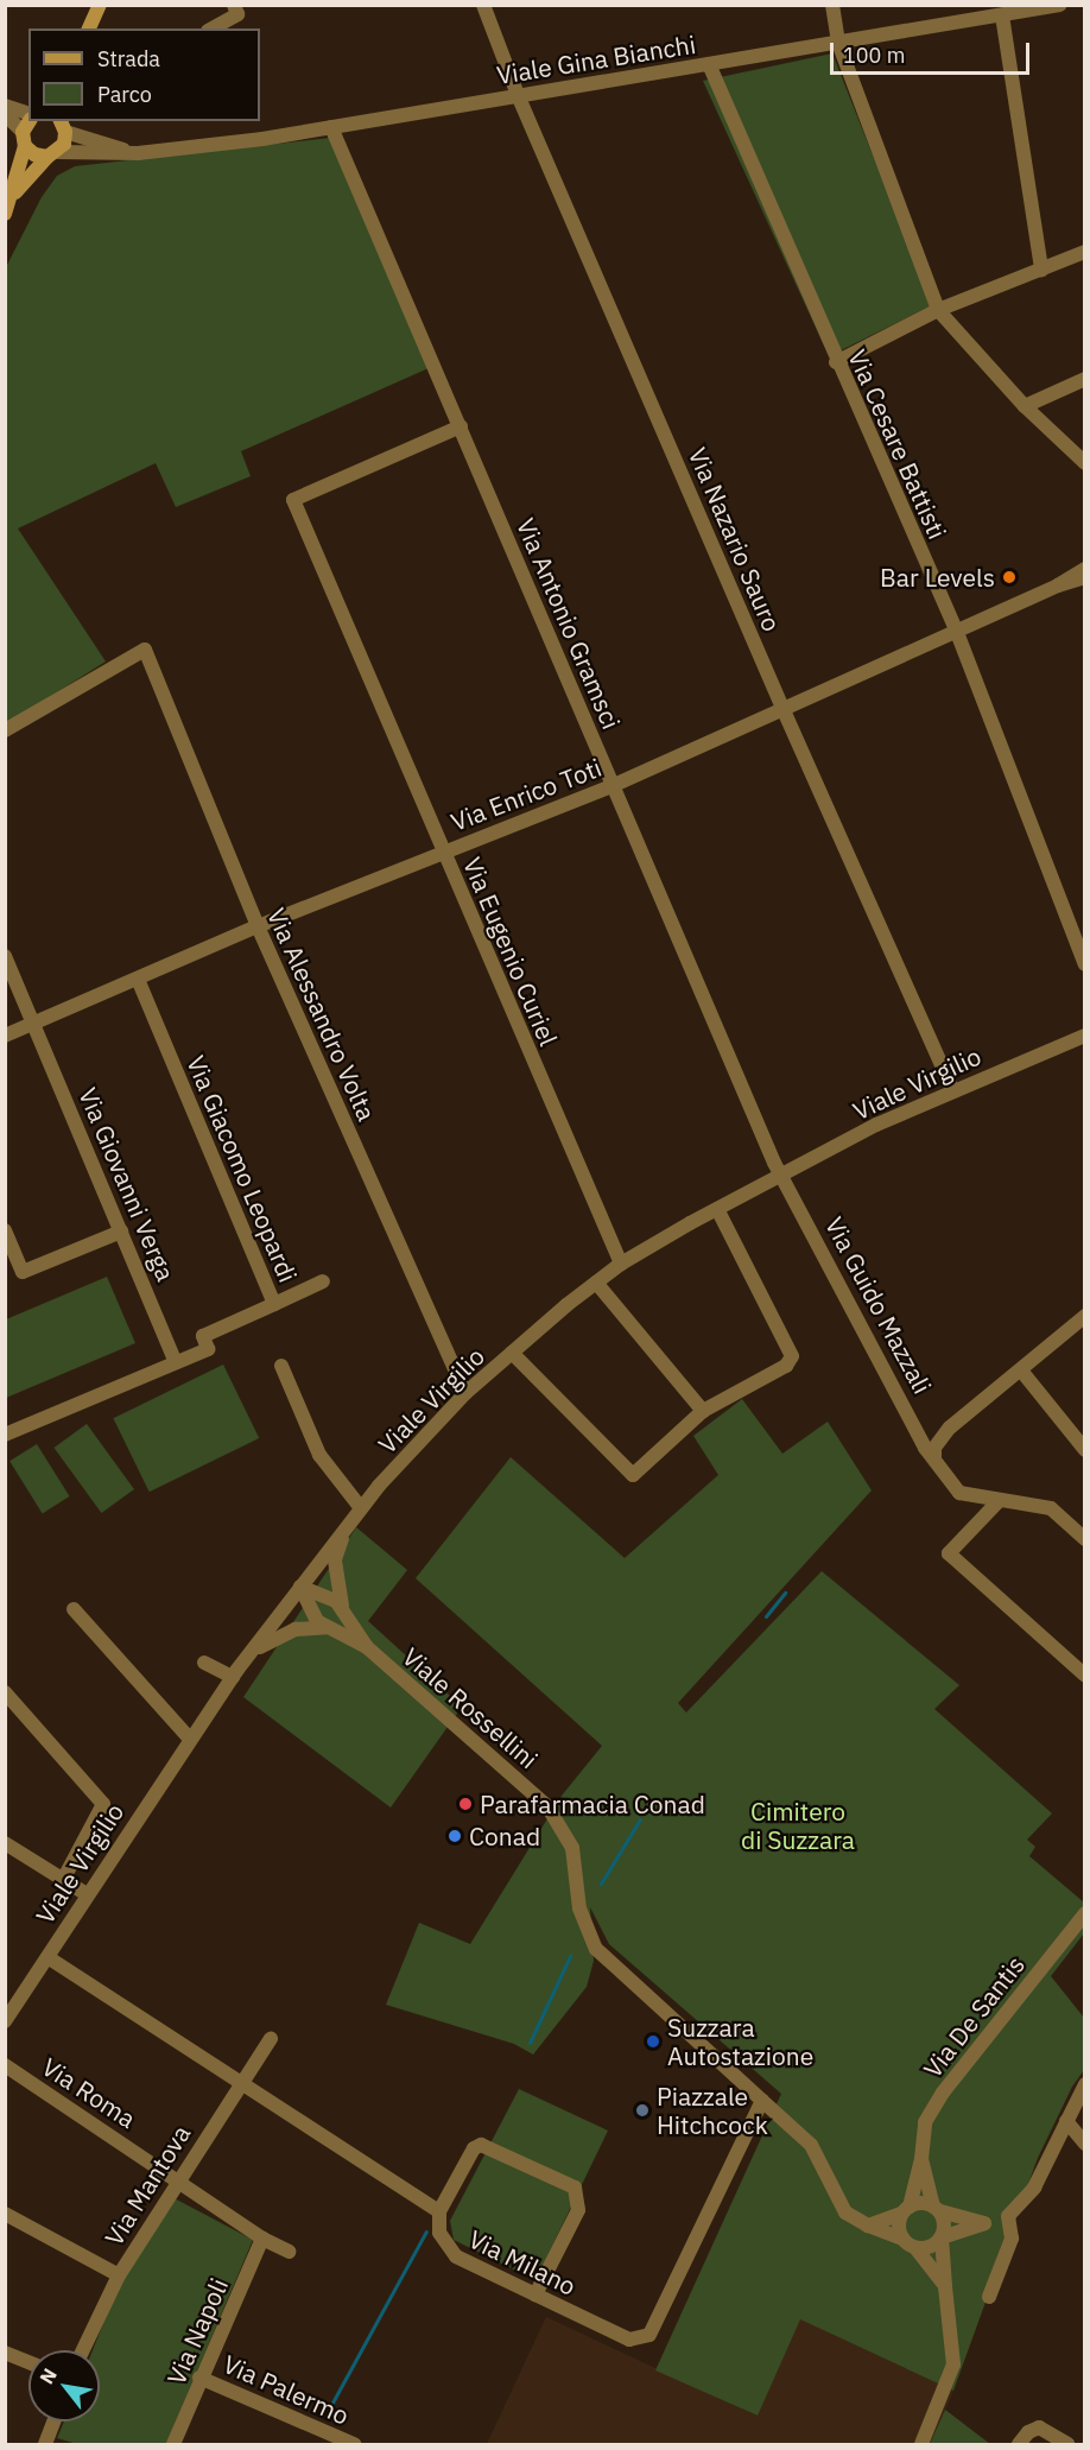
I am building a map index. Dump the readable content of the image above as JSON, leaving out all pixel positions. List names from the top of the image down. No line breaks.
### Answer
{"streets":{"street":["Viale Gina Bianchi","Via Cesare Battisti","Via Nazario Sauro","Via Antonio Gramsci","Via Enrico Toti","Via Eugenio Curiel","Via Alessandro Volta","Viale Virgilio","Via Giacomo Leopardi","Via Giovanni Verga","Via Guido Mazzali","Viale Rossellini","Via De Santis","Via Roma","Via Mantova","Via Milano","Via Napoli","Via Palermo"]},"crossings":[["Viale Gina Bianchi","Via Cesare Battisti"],["Viale Gina Bianchi","Via Nazario Sauro"],["Viale Gina Bianchi","Via Antonio Gramsci"],["Via Cesare Battisti","Via Enrico Toti"],["Via Nazario Sauro","Via Enrico Toti"],["Via Nazario Sauro","Viale Virgilio"],["Via Antonio Gramsci","Via Enrico Toti"],["Via Antonio Gramsci","Via Eugenio Curiel"],["Via Antonio Gramsci","Viale Virgilio"],["Via Antonio Gramsci","Via Guido Mazzali"],["Via Enrico Toti","Via Eugenio Curiel"],["Via Enrico Toti","Via Alessandro Volta"],["Via Enrico Toti","Via Giacomo Leopardi"],["Via Enrico Toti","Via Giovanni Verga"],["Via Eugenio Curiel","Viale Virgilio"],["Via Alessandro Volta","Viale Virgilio"],["Viale Virgilio","Via Guido Mazzali"],["Via Giacomo Leopardi","Via Giovanni Verga"],["Viale Rossellini","Via Milano"],["Via Roma","Via Mantova"],["Via Roma","Via Napoli"],["Via Napoli","Via Palermo"]],"parks":["Cimitero di Suzzara"],"places":["Bar Levels","Parafarmacia Conad","Conad","Suzzara Autostazione","Piazzale Hitchcock"],"legend":["Strada","Parco"],"scale_bar":"100 m","north":"top left"}
